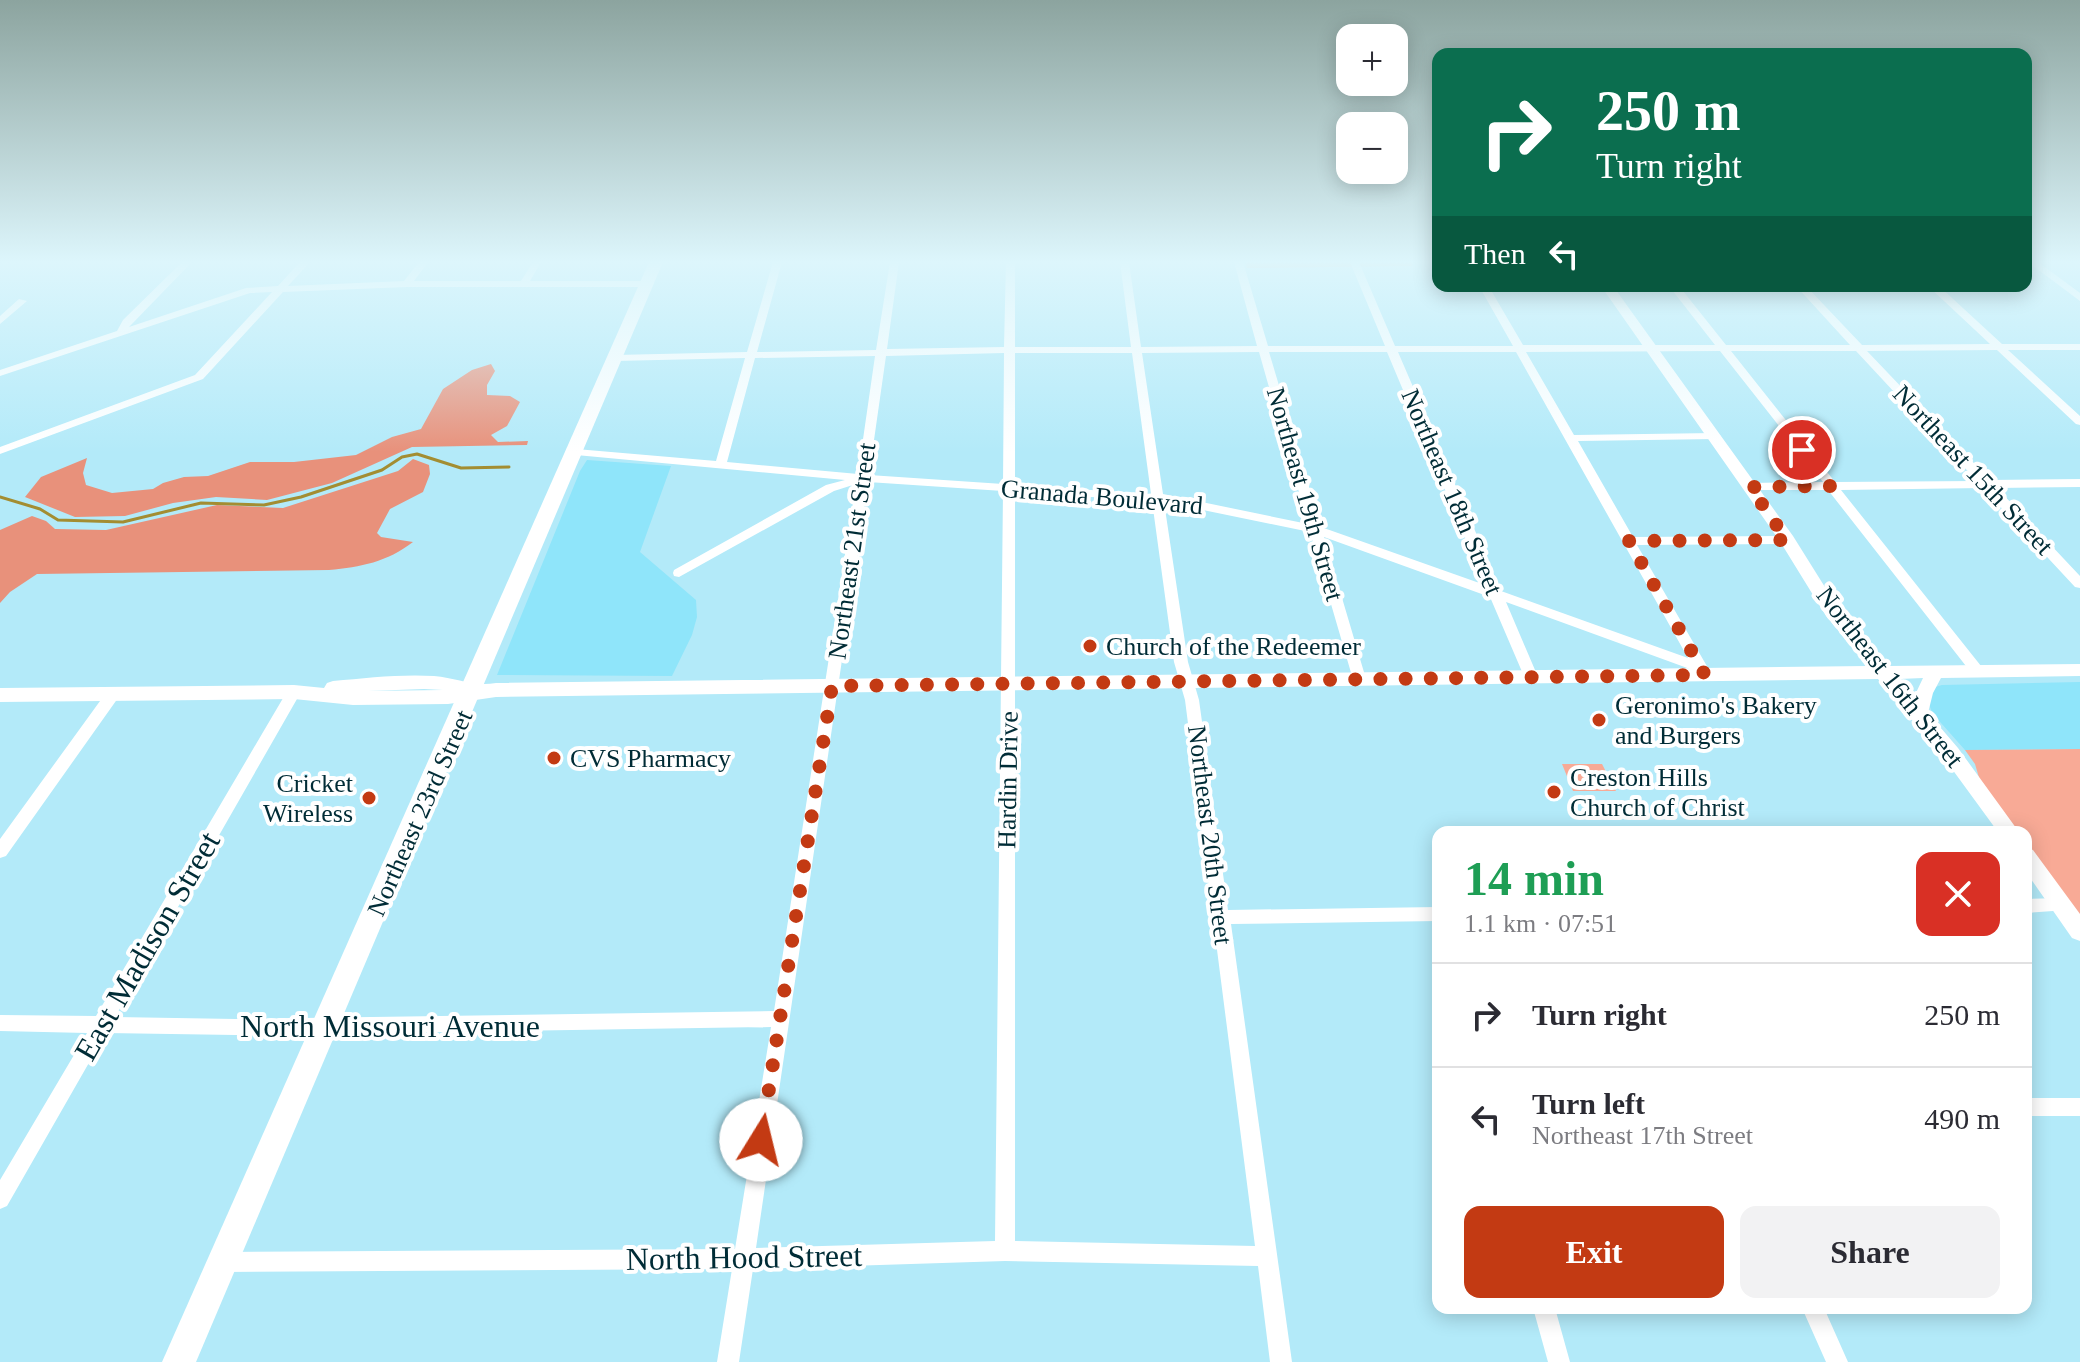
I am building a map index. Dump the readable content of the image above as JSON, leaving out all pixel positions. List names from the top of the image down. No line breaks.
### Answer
{"streets":{"main road":["Northeast 16th Street","Northeast 23rd Street"],"street":["Northeast 15th Street","Northeast 18th Street","Northeast 19th Street","Granada Boulevard","Northeast 21st Street","Hardin Drive","Northeast 20th Street","East Madison Street","North Missouri Avenue","North Hood Street"]},"crossings":[["Northeast 18th Street","Granada Boulevard"],["Northeast 19th Street","Granada Boulevard"],["Granada Boulevard","Northeast 21st Street"],["Granada Boulevard","Hardin Drive"],["Granada Boulevard","Northeast 23rd Street"],["Granada Boulevard","Northeast 20th Street"],["Northeast 21st Street","North Missouri Avenue"],["Northeast 21st Street","North Hood Street"],["Hardin Drive","North Hood Street"],["Northeast 23rd Street","North Missouri Avenue"],["Northeast 23rd Street","North Hood Street"],["Northeast 20th Street","North Hood Street"],["East Madison Street","North Missouri Avenue"]],"places":["Church of the Redeemer","Geronimo's Bakery and Burgers","CVS Pharmacy","Creston Hills Church of Christ","Cricket Wireless"],"page":{"map_buttons":["+","−"],"turn":["250 m","Turn right"],"then":"Then","heading":["14 min","1.1 km · 07:51"],"list":[{"name":"Turn right","value":"250 m"},{"name":"Turn left","note":"Northeast 17th Street","value":"490 m"}],"buttons":["Exit","Share"]}}
